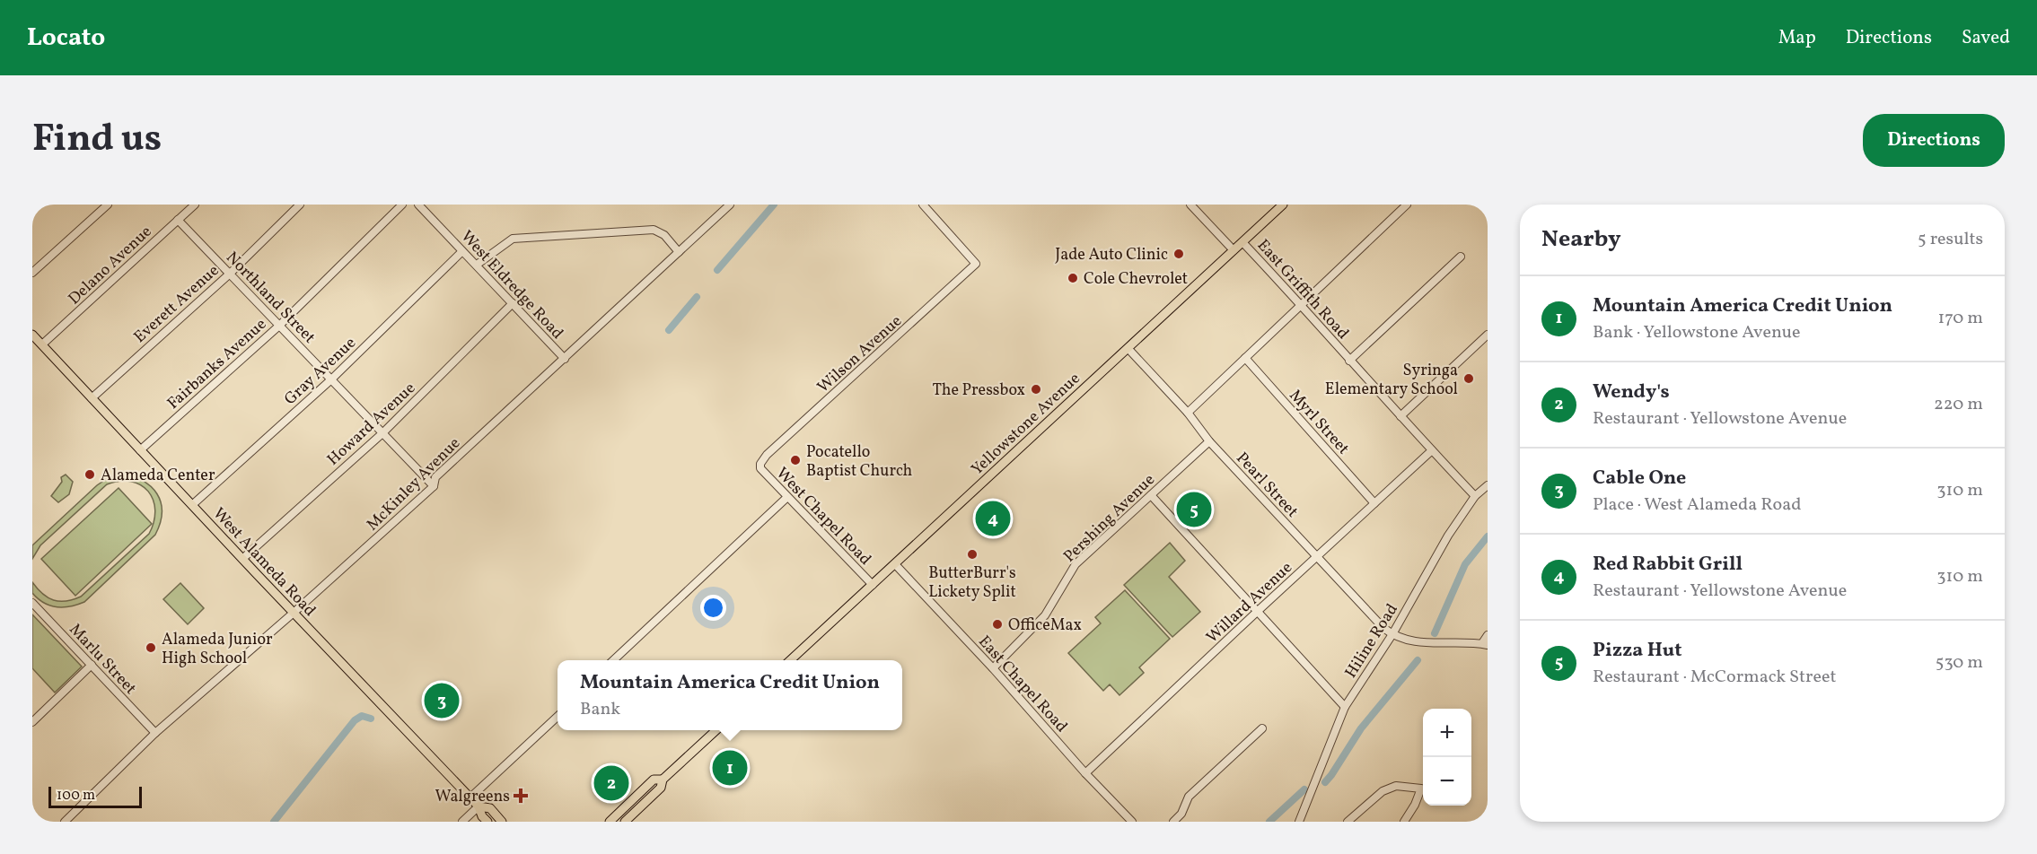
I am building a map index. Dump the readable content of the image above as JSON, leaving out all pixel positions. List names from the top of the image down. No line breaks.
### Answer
{"streets":{"main road":["Yellowstone Avenue","West Alameda Road"],"street":["Delano Avenue","West Eldredge Road","East Griffith Road","Northland Street","Everett Avenue","Wilson Avenue","Fairbanks Avenue","Gray Avenue","Myrl Street","Howard Avenue","McKinley Avenue","Pearl Street","West Chapel Road","Pershing Avenue","Willard Avenue","Hiline Road","Marlu Street","East Chapel Road"]},"crossings":[["Delano Avenue","Northland Street"],["Delano Avenue","West Alameda Road"],["West Eldredge Road","Gray Avenue"],["West Eldredge Road","Howard Avenue"],["West Eldredge Road","McKinley Avenue"],["East Griffith Road","Yellowstone Avenue"],["East Griffith Road","Willard Avenue"],["East Griffith Road","Hiline Road"],["Northland Street","Everett Avenue"],["Northland Street","Fairbanks Avenue"],["Northland Street","Gray Avenue"],["Northland Street","Howard Avenue"],["Northland Street","McKinley Avenue"],["Everett Avenue","West Alameda Road"],["Wilson Avenue","West Chapel Road"],["Fairbanks Avenue","West Alameda Road"],["Gray Avenue","West Alameda Road"],["Myrl Street","Willard Avenue"],["Howard Avenue","West Alameda Road"],["Yellowstone Avenue","Pearl Street"],["Yellowstone Avenue","West Chapel Road"],["Yellowstone Avenue","East Chapel Road"],["McKinley Avenue","West Alameda Road"],["McKinley Avenue","Marlu Street"],["Pearl Street","Pershing Avenue"],["Pearl Street","Willard Avenue"],["Pearl Street","Hiline Road"],["Pershing Avenue","East Chapel Road"],["Willard Avenue","East Chapel Road"]],"places":{"other":["Jade Auto Clinic","Cole Chevrolet","Syringa Elementary School","The Pressbox","Pocatello Baptist Church","Alameda Center","ButterBurr's Lickety Split","OfficeMax","Alameda Junior High School"],"health":["Walgreens"]},"scale_bar":"100 m","page":{"header":"Locato","nav":["Map","Directions","Saved"],"title":"Find us","buttons":"Directions","heading":["Nearby","5 results"],"list":[{"mark":"1","name":"Mountain America Credit Union","note":"Bank · Yellowstone Avenue","value":"170 m"},{"mark":"2","name":"Wendy's","note":"Restaurant · Yellowstone Avenue","value":"220 m"},{"mark":"3","name":"Cable One","note":"Place · West Alameda Road","value":"310 m"},{"mark":"4","name":"Red Rabbit Grill","note":"Restaurant · Yellowstone Avenue","value":"310 m"},{"mark":"5","name":"Pizza Hut","note":"Restaurant · McCormack Street","value":"530 m"}],"pins":["5","4","3","1","2"],"popup":["Mountain America Credit Union","Bank"],"map_buttons":["+","−"],"scale":"100 m"}}
